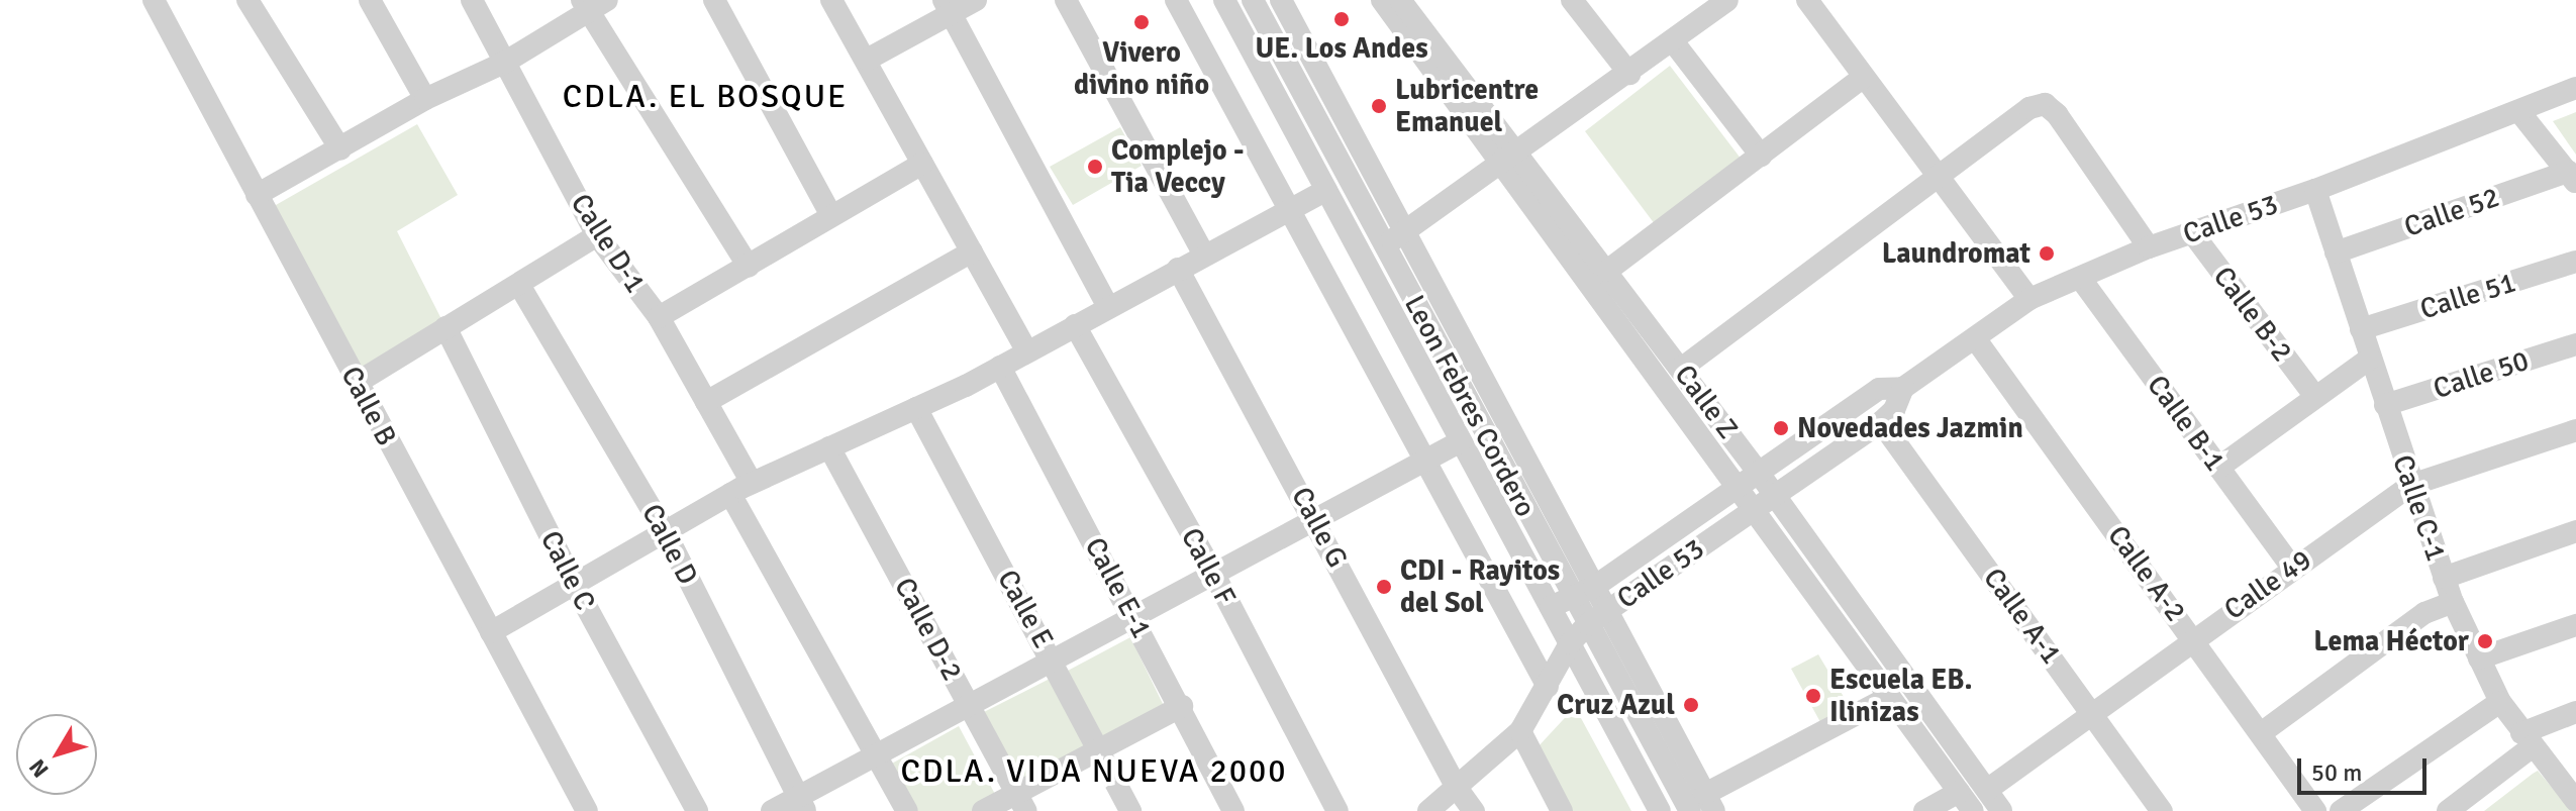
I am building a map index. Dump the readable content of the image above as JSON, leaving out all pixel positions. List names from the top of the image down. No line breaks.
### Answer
{"streets":{"street":["Calle 52","Calle 53","Calle D-1","Calle 51","Calle B-2","Calle 50","Calle Z","Calle B","Leon Febres Cordero","Calle B-1","Calle C-1","Calle G","Calle D","Calle F","Calle C","Calle A-2","Calle 49","Calle E-1","Calle E","Calle A-1","Calle D-2"]},"crossings":[["Calle 52","Calle C-1"],["Calle 53","Calle B-2"],["Calle 53","Calle Z"],["Calle 53","Leon Febres Cordero"],["Calle 53","Calle B-1"],["Calle 53","Calle C-1"],["Calle 53","Calle G"],["Calle 53","Calle A-2"],["Calle 53","Calle A-1"],["Calle 51","Calle C-1"],["Calle 50","Calle C-1"],["Calle Z","Calle 49"],["Calle B-1","Calle 49"],["Calle C-1","Calle 49"],["Calle A-2","Calle 49"],["Calle 49","Calle A-1"]],"districts":["CDLA. EL BOSQUE","CDLA. VIDA NUEVA 2000"],"places":["UE. Los Andes","Vivero divino niño","Lubricentre Emanuel","Complejo - Tia Veccy","Laundromat","Novedades Jazmin","CDI - Rayitos del Sol","Lema Héctor","Escuela EB. Ilinizas","Cruz Azul"],"scale_bar":"50 m","north":"bottom left"}
